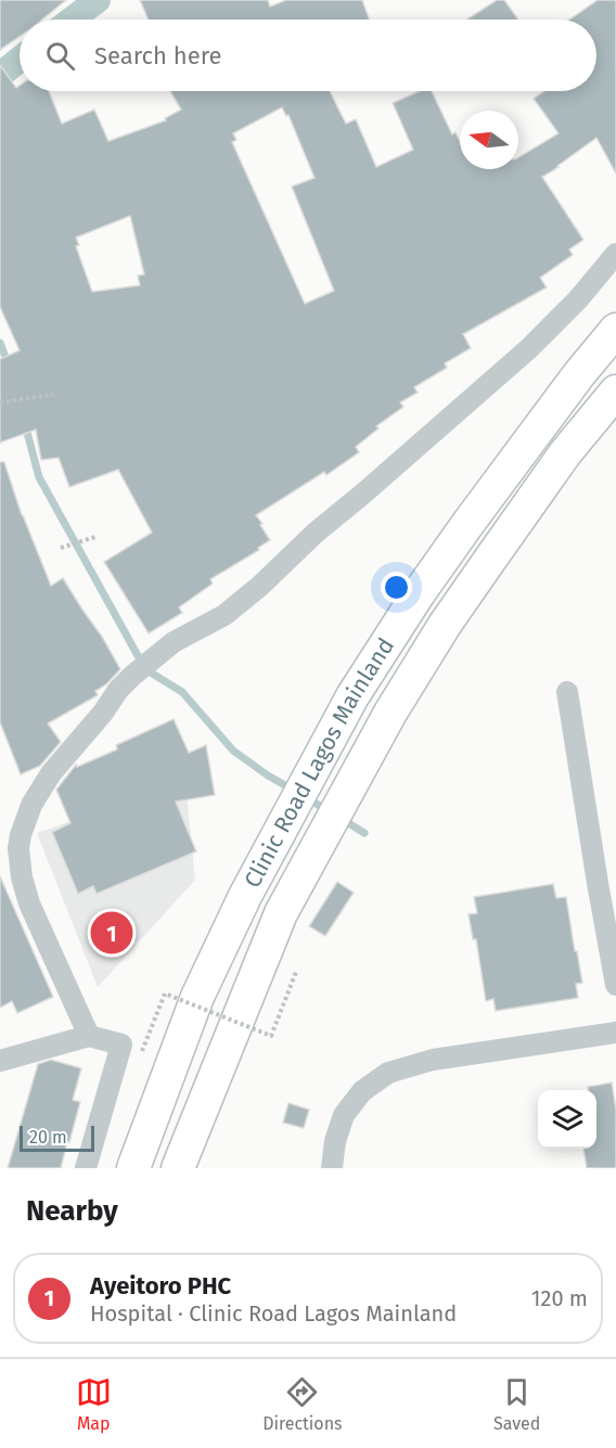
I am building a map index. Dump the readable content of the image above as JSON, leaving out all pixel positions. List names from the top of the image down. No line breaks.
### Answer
{"streets":{"main road":["Clinic Road Lagos Mainland"]},"scale_bar":"20 m","north":"left","page":{"search":"Search here","pins":"1","scale":"20 m","heading":"Nearby","list":[{"mark":"1","name":"Ayeitoro PHC","note":"Hospital · Clinic Road Lagos Mainland","value":"120 m"}],"nav":["Map","Directions","Saved"]}}
